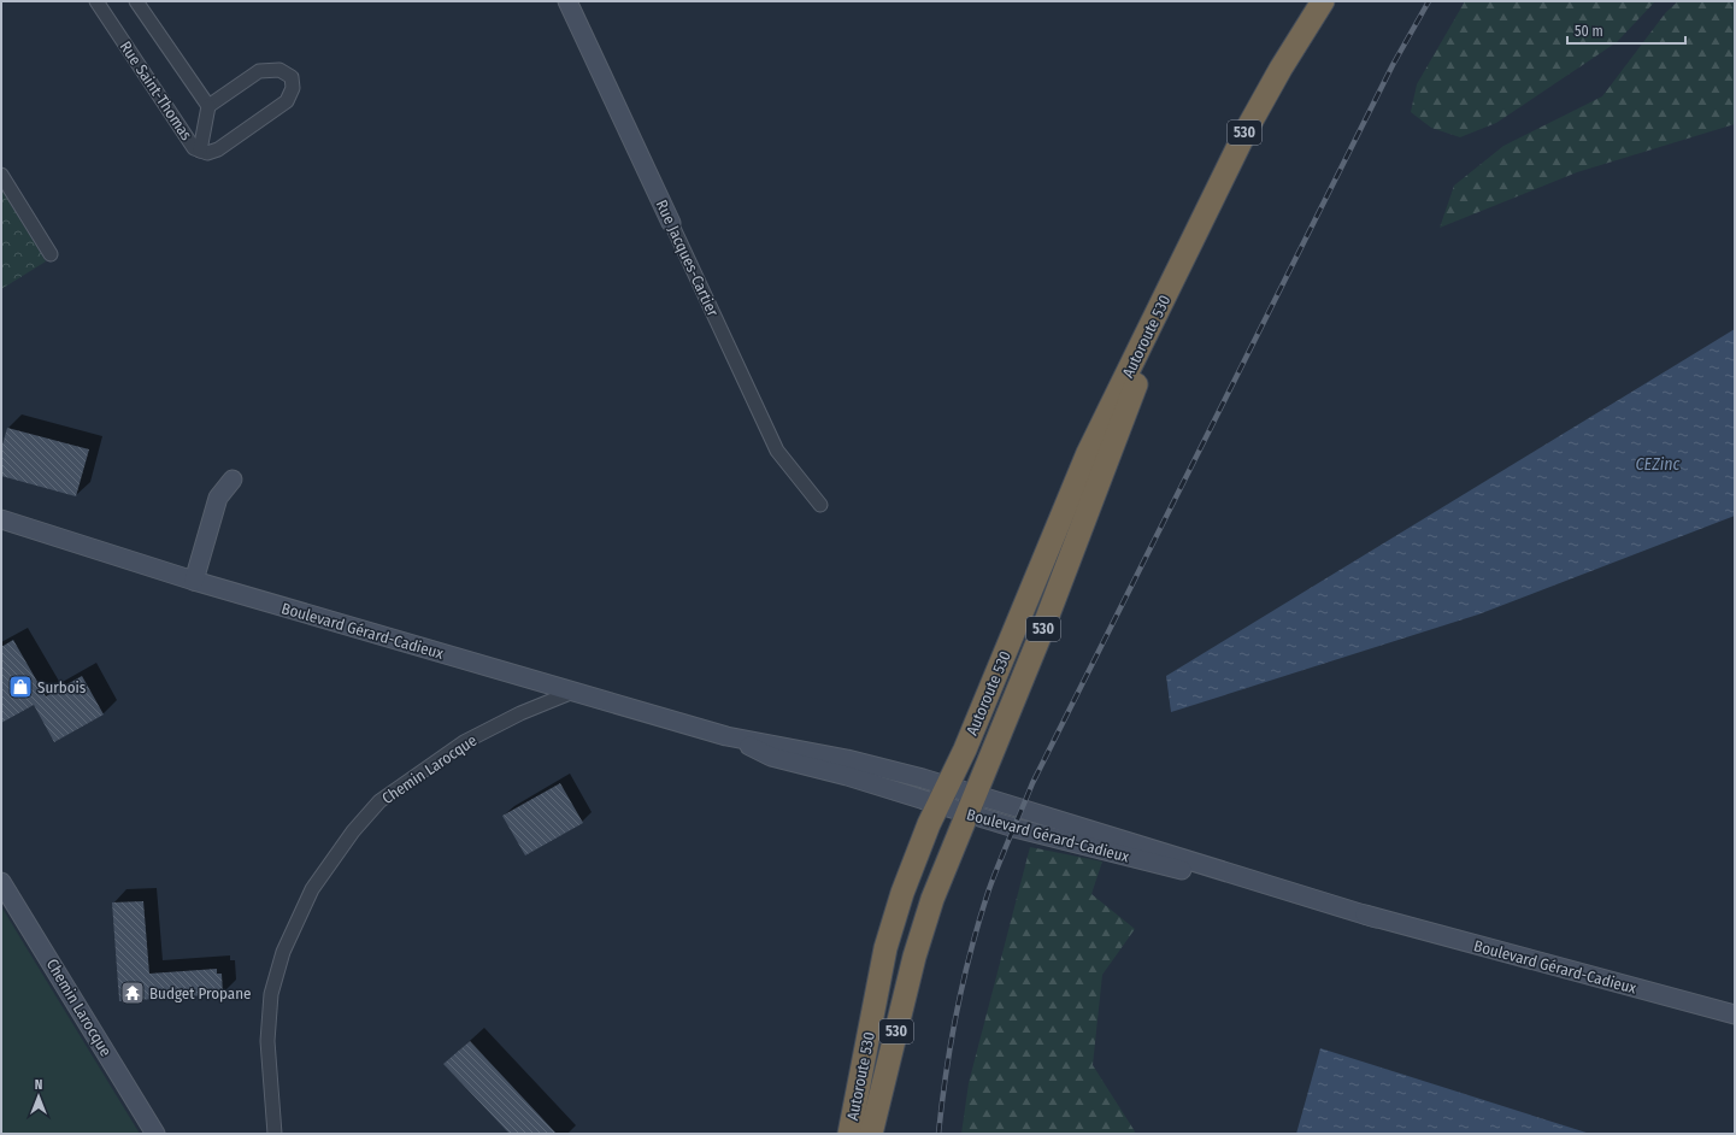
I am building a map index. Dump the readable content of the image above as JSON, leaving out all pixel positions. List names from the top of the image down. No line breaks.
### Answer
{"streets":{"highway":["530","Autoroute 530"],"main road":["Rue Jacques-Cartier","Boulevard Gérard-Cadieux","Chemin Larocque"],"street":["Rue Saint-Thomas"]},"crossings":[["Autoroute 530","Boulevard Gérard-Cadieux"],["Boulevard Gérard-Cadieux","Chemin Larocque"]],"water":["CEZinc"],"places":{"shop":["Surbois"],"temple":["Budget Propane"]},"scale_bar":"50 m","north":"top"}
